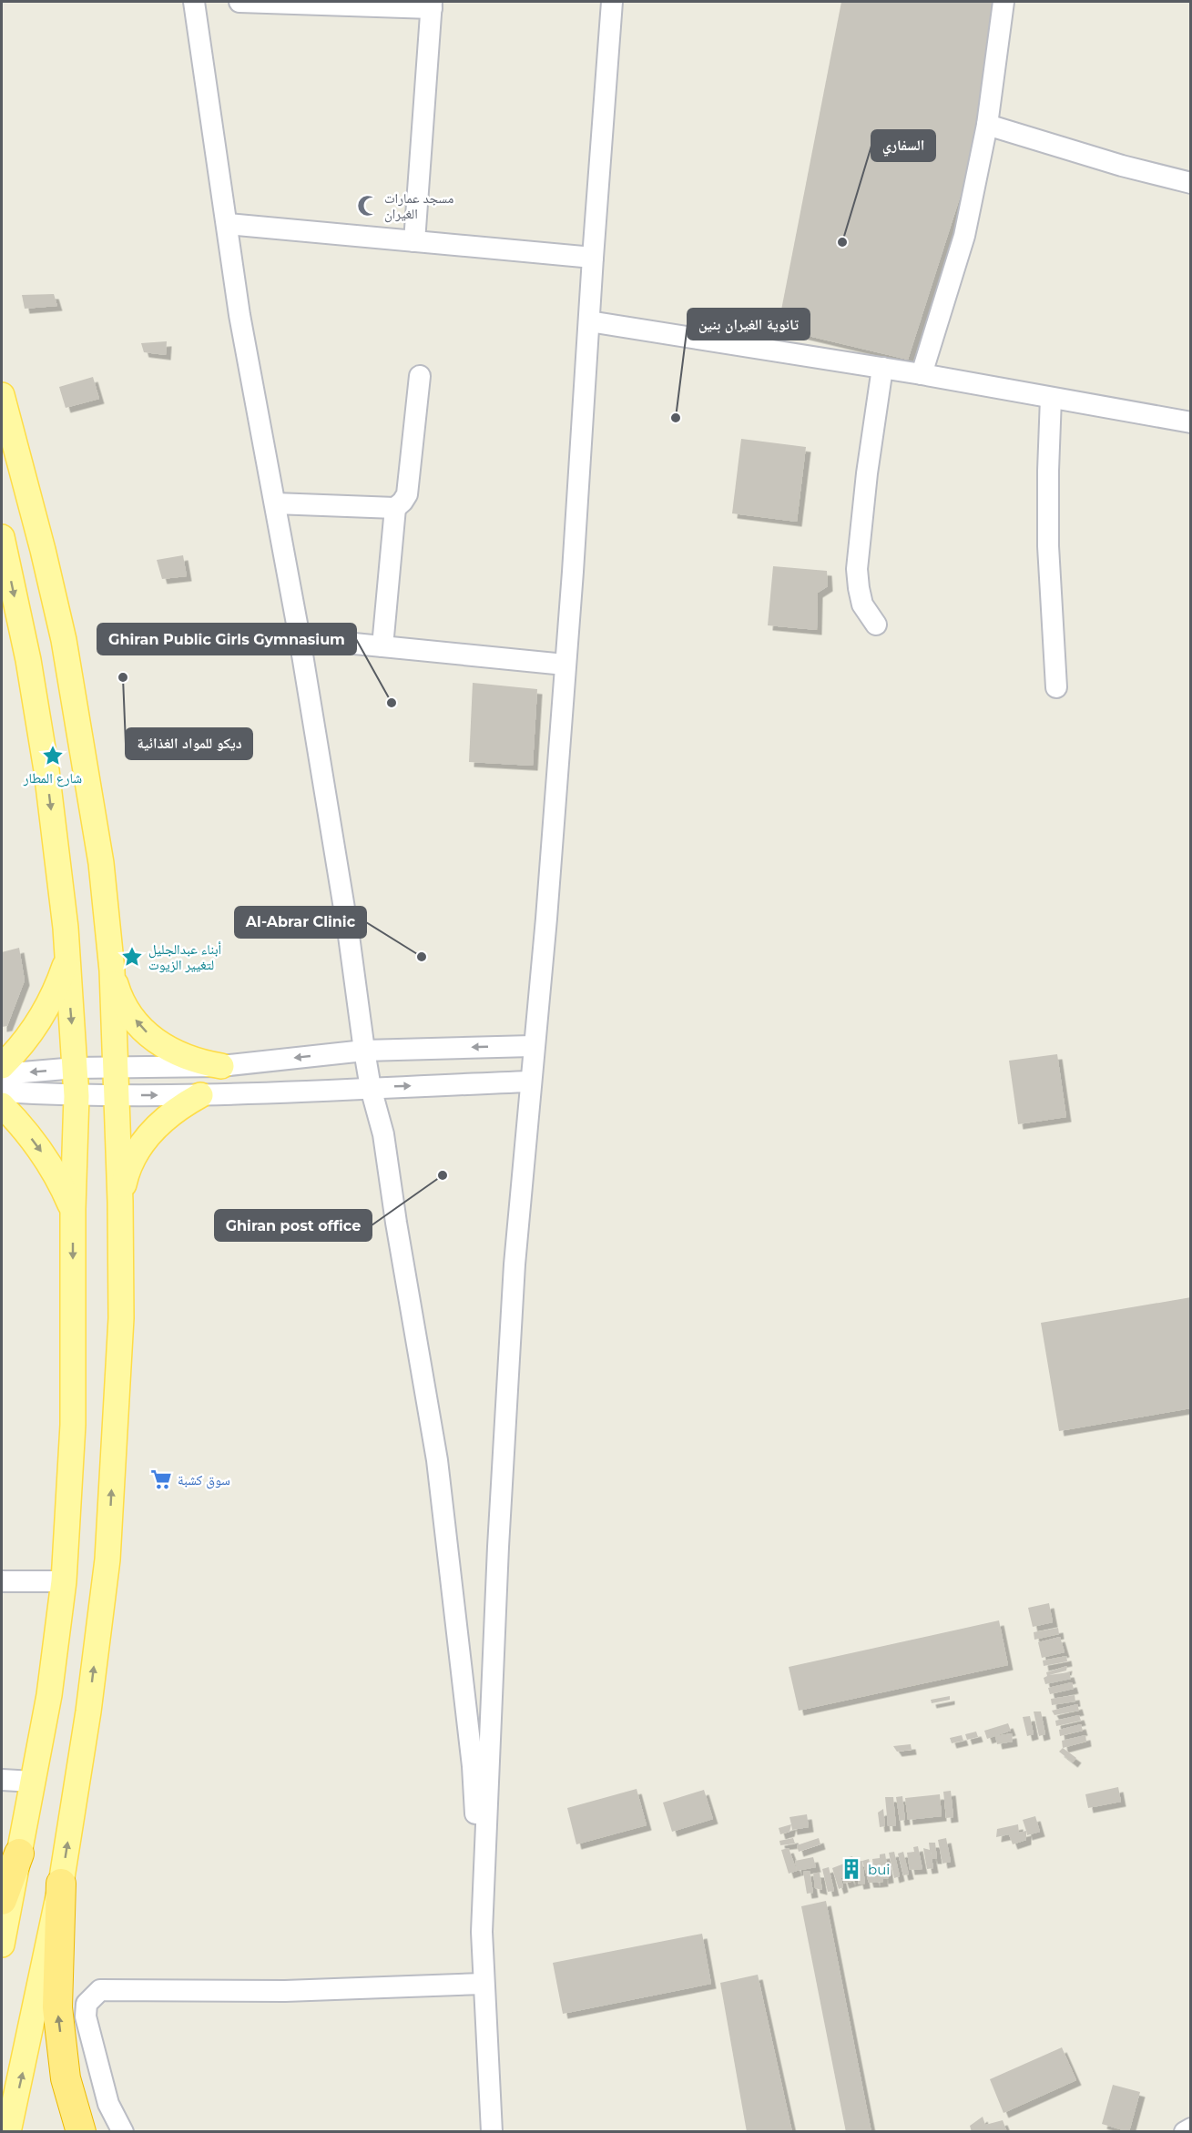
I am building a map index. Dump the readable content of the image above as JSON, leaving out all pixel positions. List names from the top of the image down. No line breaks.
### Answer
{"places":{"mosque":["مسجد عمارات الغيران"],"other":["السفاري","تانوية الغيران بنين","ديكو للمواد الغذائية","Ghiran Public Girls Gymnasium","Al-Abrar Clinic","Ghiran post office"],"place":["شارع المطار","أبناء عبدالجليل لتغيير الزيوت"],"supermarket":["سوق كشبة"],"building":["bui"]}}
